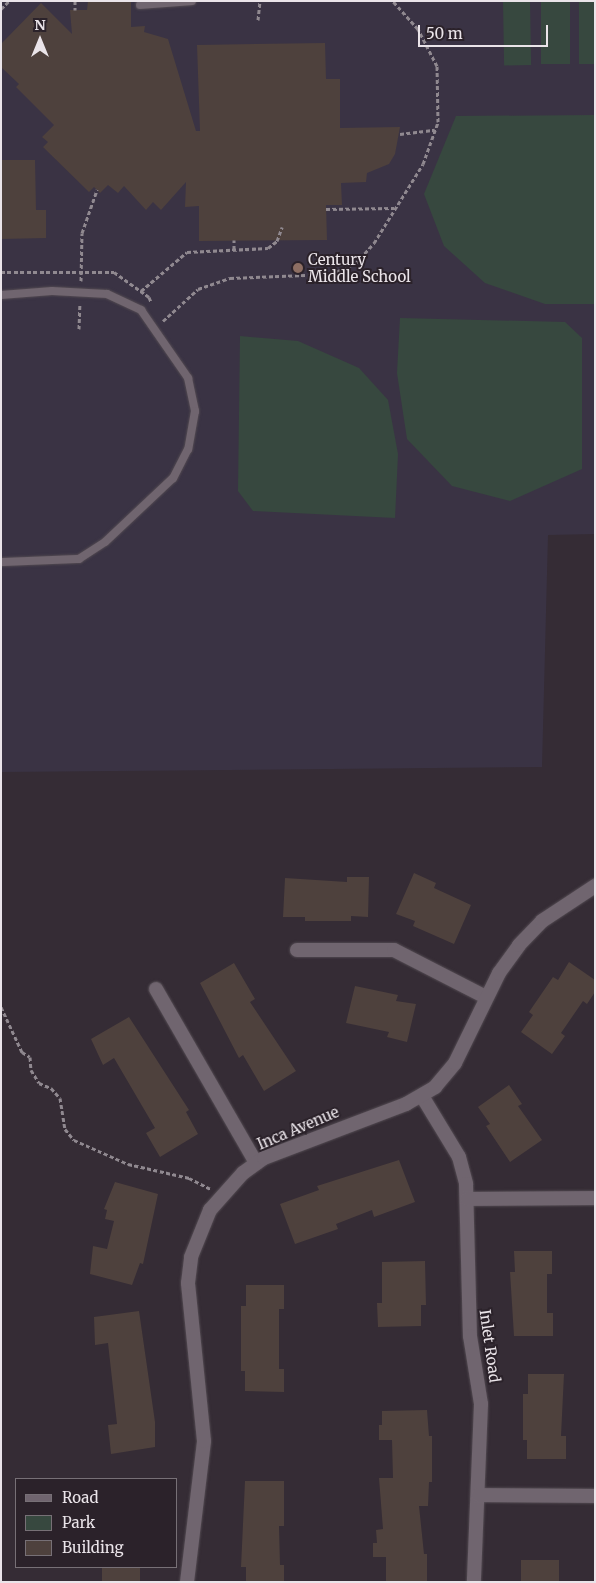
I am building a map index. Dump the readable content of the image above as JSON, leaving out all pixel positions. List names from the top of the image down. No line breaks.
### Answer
{"streets":{"street":["Inca Avenue","Inlet Road"]},"crossings":[["Inca Avenue","Inlet Road"]],"places":["Century Middle School"],"legend":["Road","Park","Building"],"scale_bar":"50 m","north":"top"}
